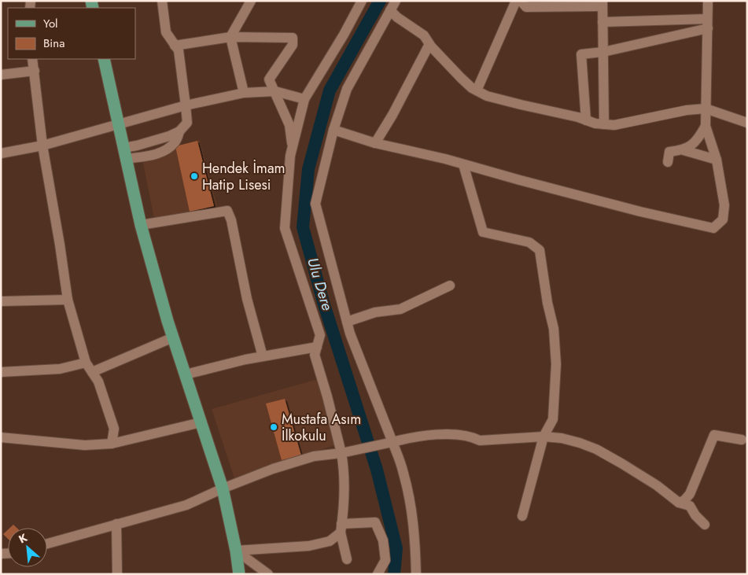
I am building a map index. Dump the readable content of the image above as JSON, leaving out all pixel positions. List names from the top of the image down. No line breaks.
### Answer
{"water":["Ulu Dere"],"places":["Hendek İmam Hatip Lisesi","Mustafa Asım İlkokulu"],"legend":["Yol","Bina"],"north":"top left"}
